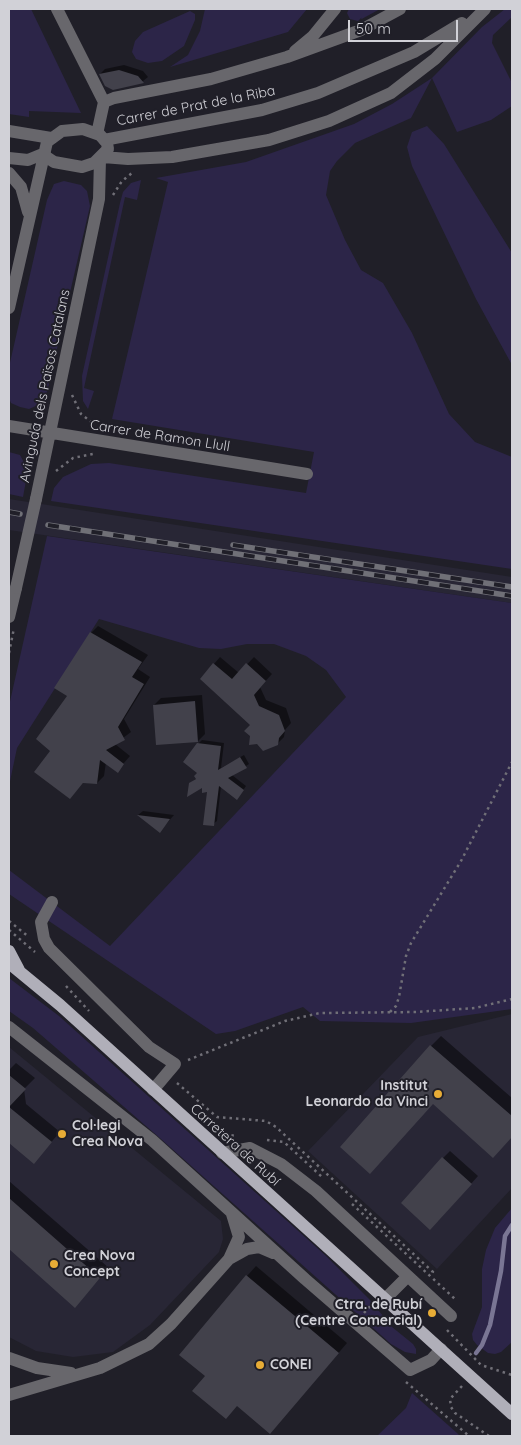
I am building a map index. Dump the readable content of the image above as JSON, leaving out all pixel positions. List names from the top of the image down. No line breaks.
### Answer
{"streets":{"main road":["Carretera de Rubí"],"street":["Carrer de Prat de la Riba","Avinguda dels Països Catalans","Carrer de Ramon Llull"]},"crossings":[["Carrer de Prat de la Riba","Avinguda dels Països Catalans"],["Avinguda dels Països Catalans","Carrer de Ramon Llull"]],"places":["Institut Leonardo da Vinci","Col·legi Crea Nova","Crea Nova Concept","Ctra. de Rubí (Centre Comercial)","CONEI"],"scale_bar":"50 m"}
